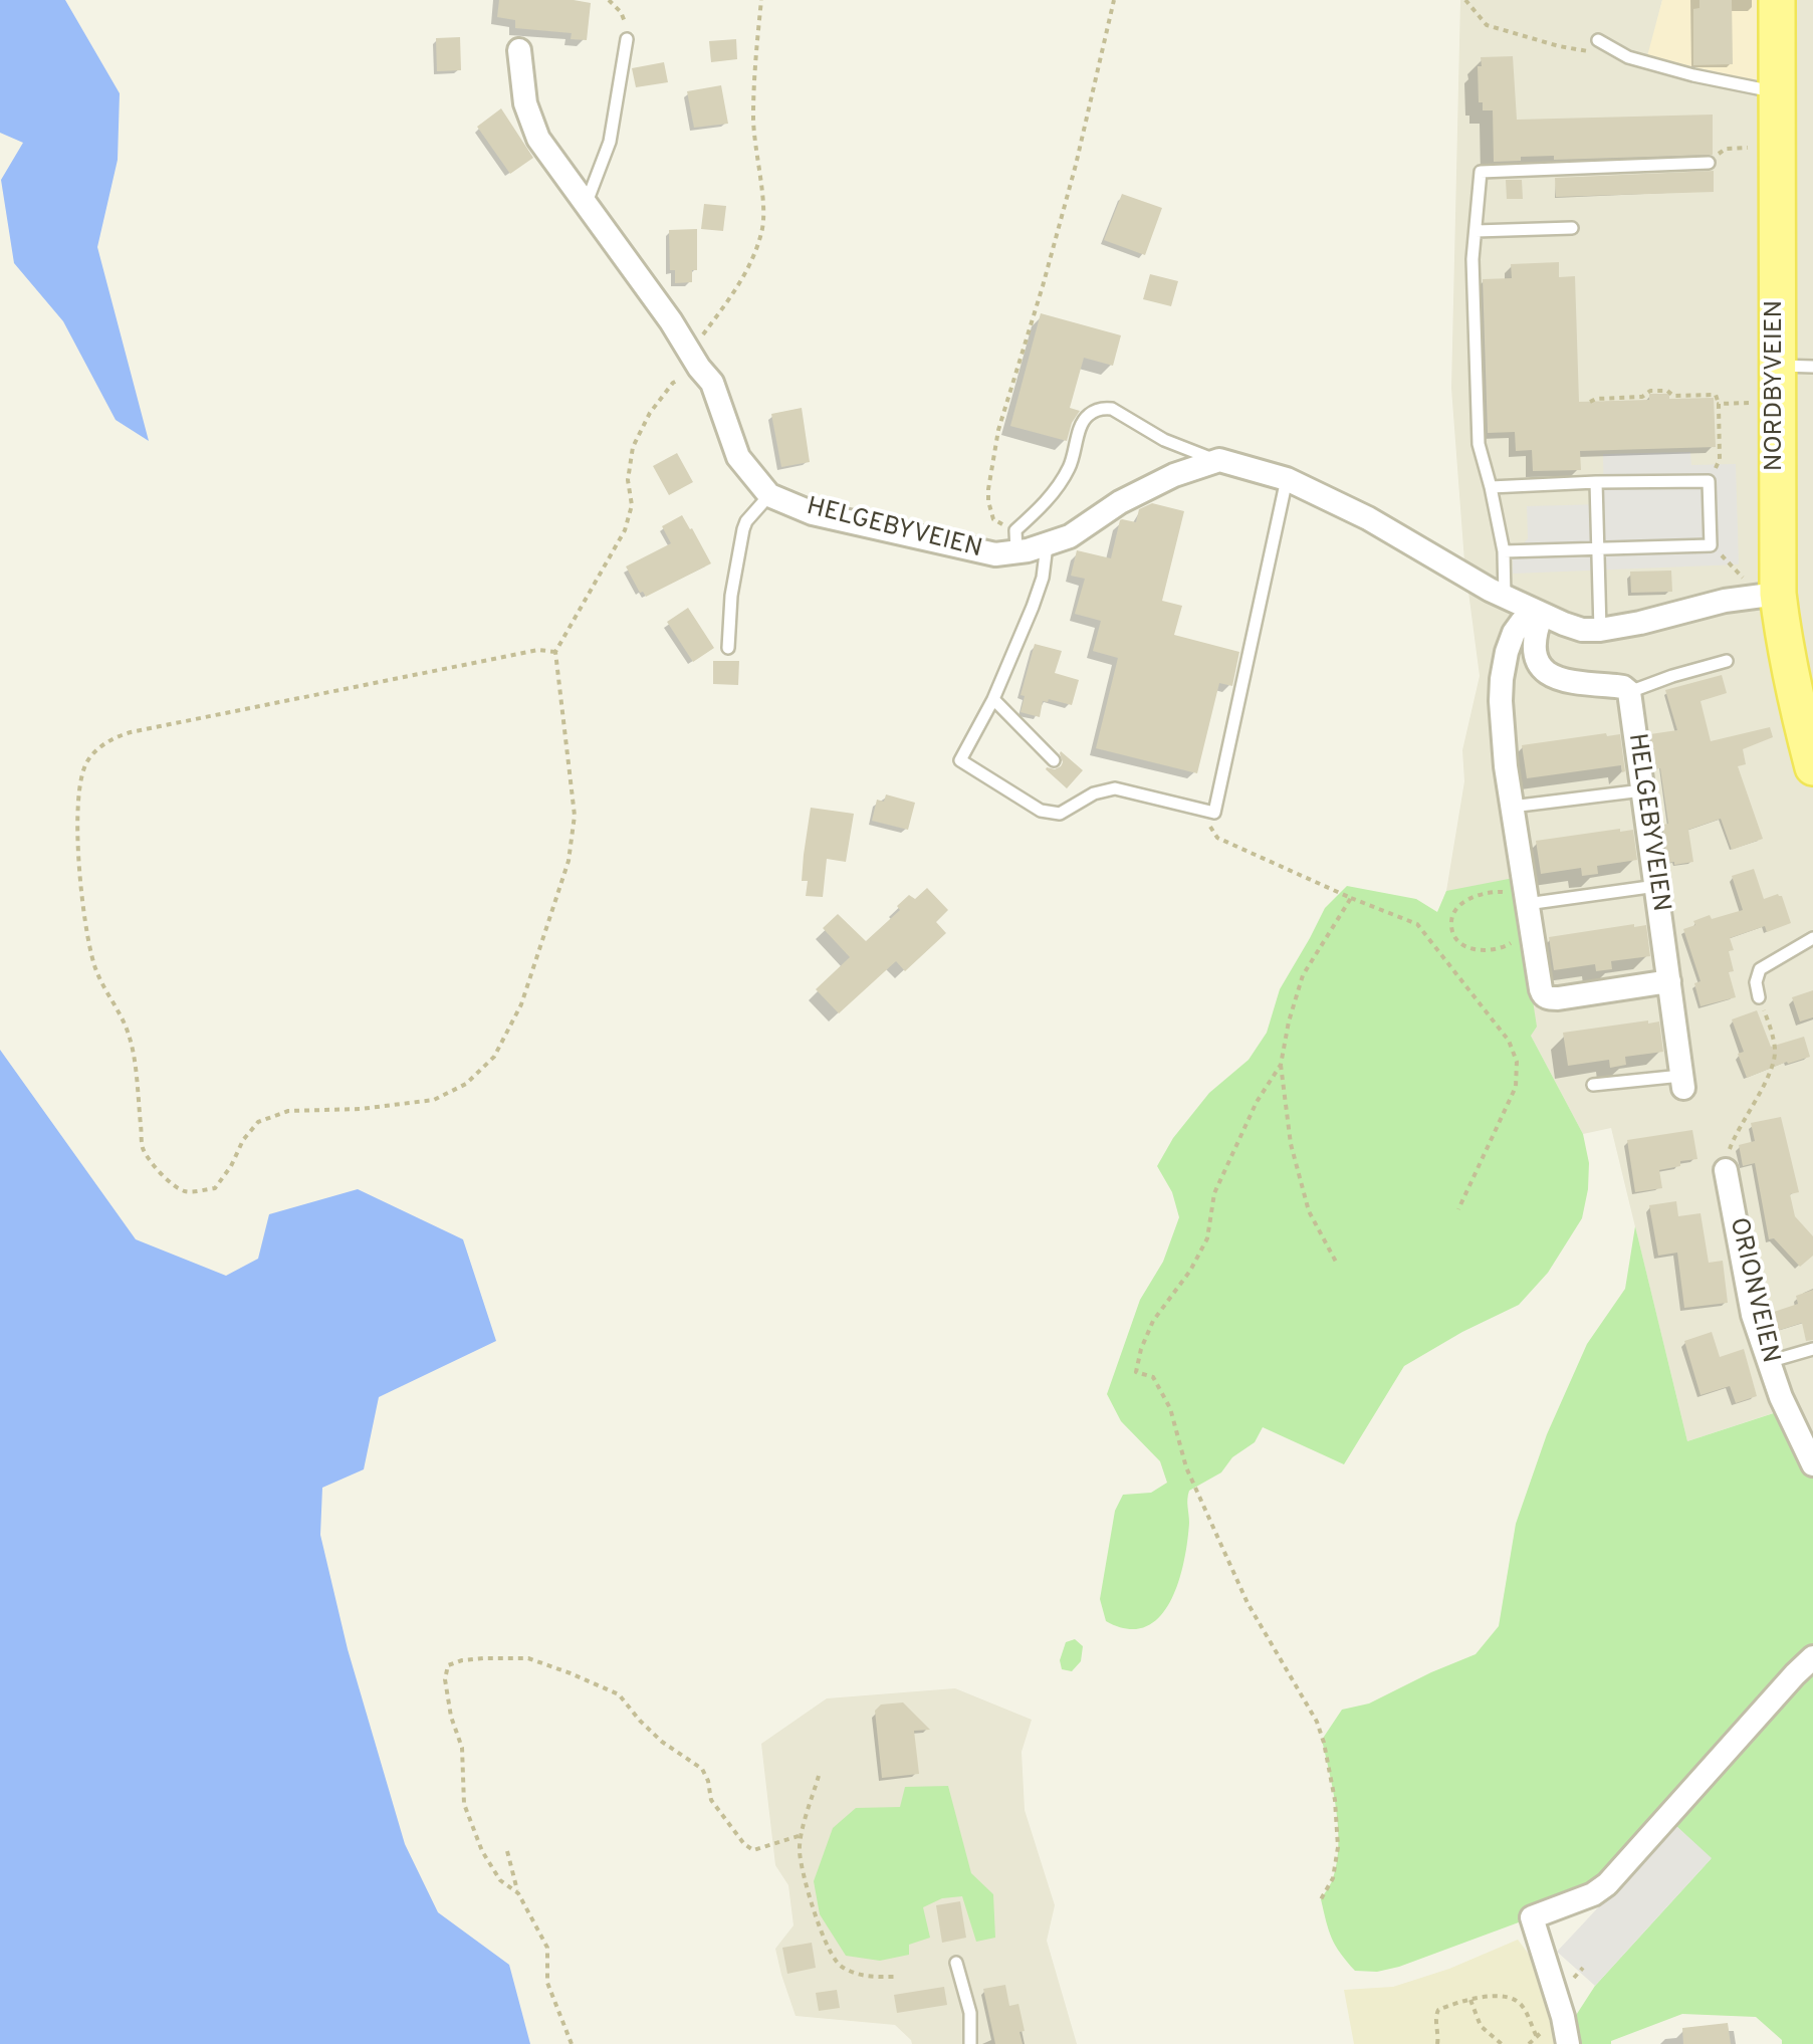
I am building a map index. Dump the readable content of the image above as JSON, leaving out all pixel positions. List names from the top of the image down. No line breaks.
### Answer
{"streets":{"main road":["NORDBYVEIEN"],"street":["HELGEBYVEIEN","ORIONVEIEN"]}}
